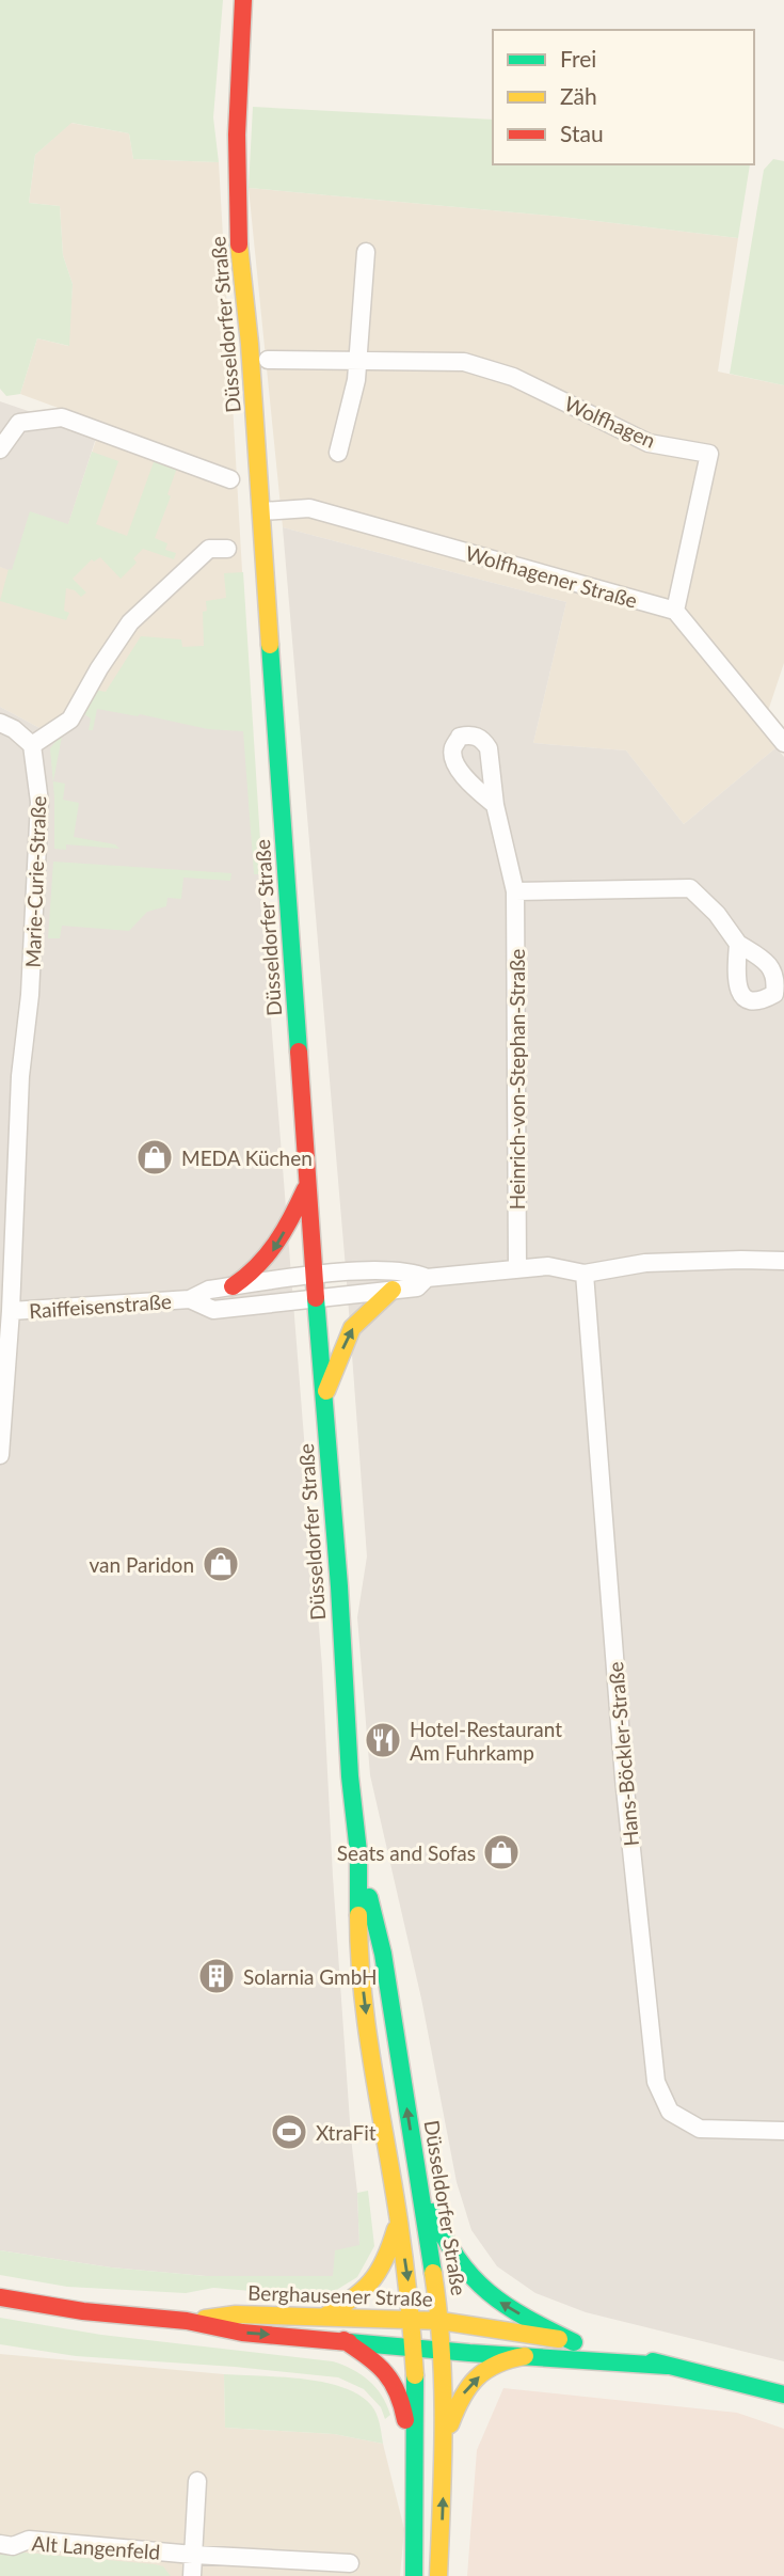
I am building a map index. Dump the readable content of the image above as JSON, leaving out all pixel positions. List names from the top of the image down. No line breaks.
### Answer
{"streets":{"main road":["Düsseldorfer Straße","Berghausener Straße"],"street":["Wolfhagen","Wolfhagener Straße","Marie-Curie-Straße","Heinrich-von-Stephan-Straße","Raiffeisenstraße","Hans-Böckler-Straße","Alt Langenfeld"]},"crossings":[["Düsseldorfer Straße","Wolfhagener Straße"],["Düsseldorfer Straße","Raiffeisenstraße"],["Düsseldorfer Straße","Berghausener Straße"],["Wolfhagen","Wolfhagener Straße"],["Marie-Curie-Straße","Raiffeisenstraße"]],"places":{"shop":["MEDA Küchen","van Paridon","Seats and Sofas"],"restaurant":["Hotel-Restaurant Am Fuhrkamp"],"building":["Solarnia GmbH"],"sports":["XtraFit"]},"legend":["Frei","Zäh","Stau"]}
